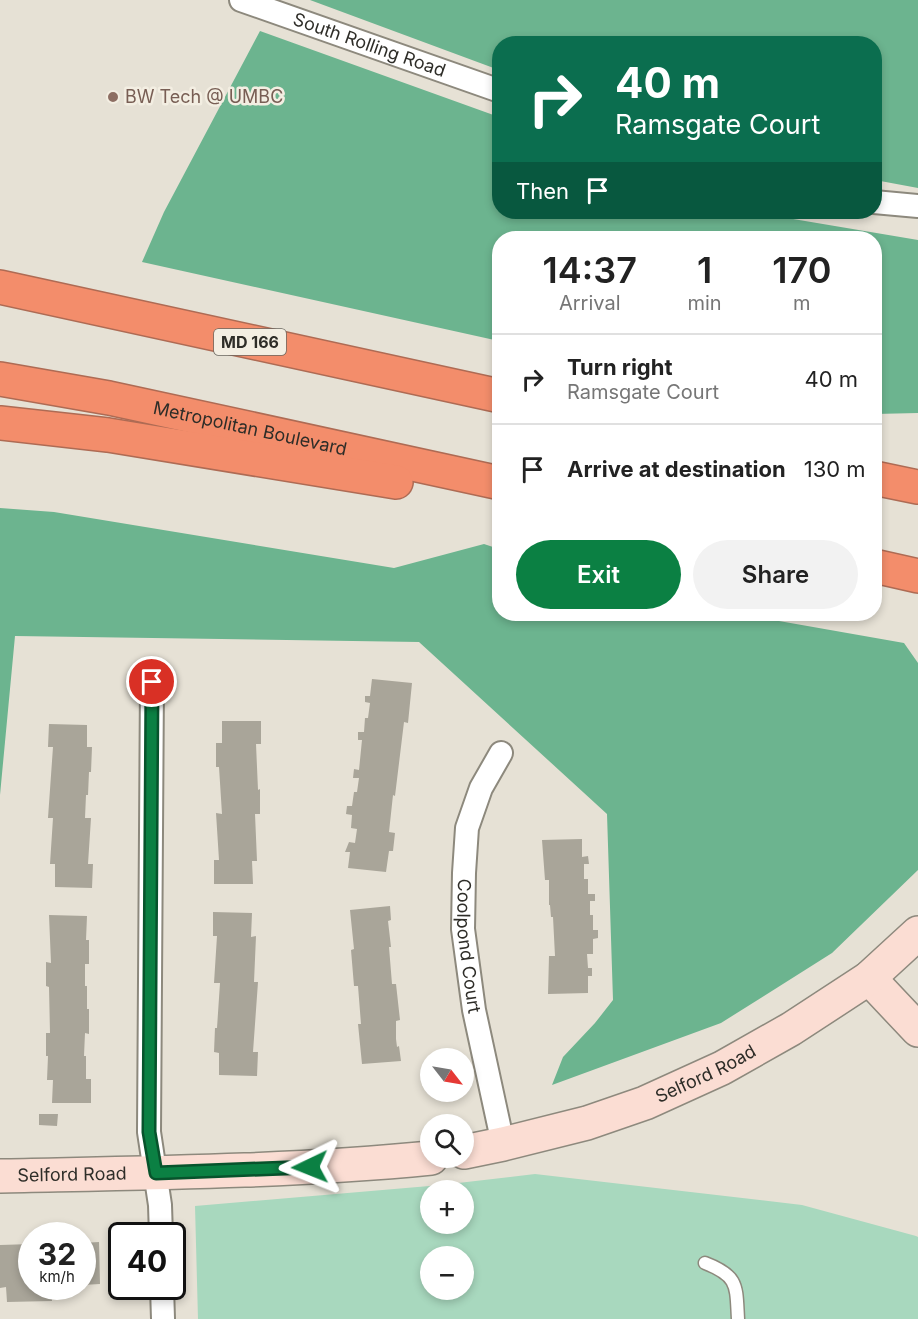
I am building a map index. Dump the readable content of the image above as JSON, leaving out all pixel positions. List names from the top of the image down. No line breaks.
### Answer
{"streets":{"highway":["MD 166","Metropolitan Boulevard"],"street":["South Rolling Road","Coolpond Court","Selford Road"]},"crossings":[["Coolpond Court","Selford Road"]],"places":["BW Tech @ UMBC"],"north":"bottom right","page":{"turn":["40 m","Ramsgate Court"],"then":"Then","eta":["14:37","Arrival","1","min","170","m"],"list":[{"name":"Turn right","note":"Ramsgate Court","value":"40 m"},{"name":"Arrive at destination","value":"130 m"}],"buttons":["Exit","Share"],"map_buttons":["+","−"],"speed":"32 km/h","limit":"40"}}
